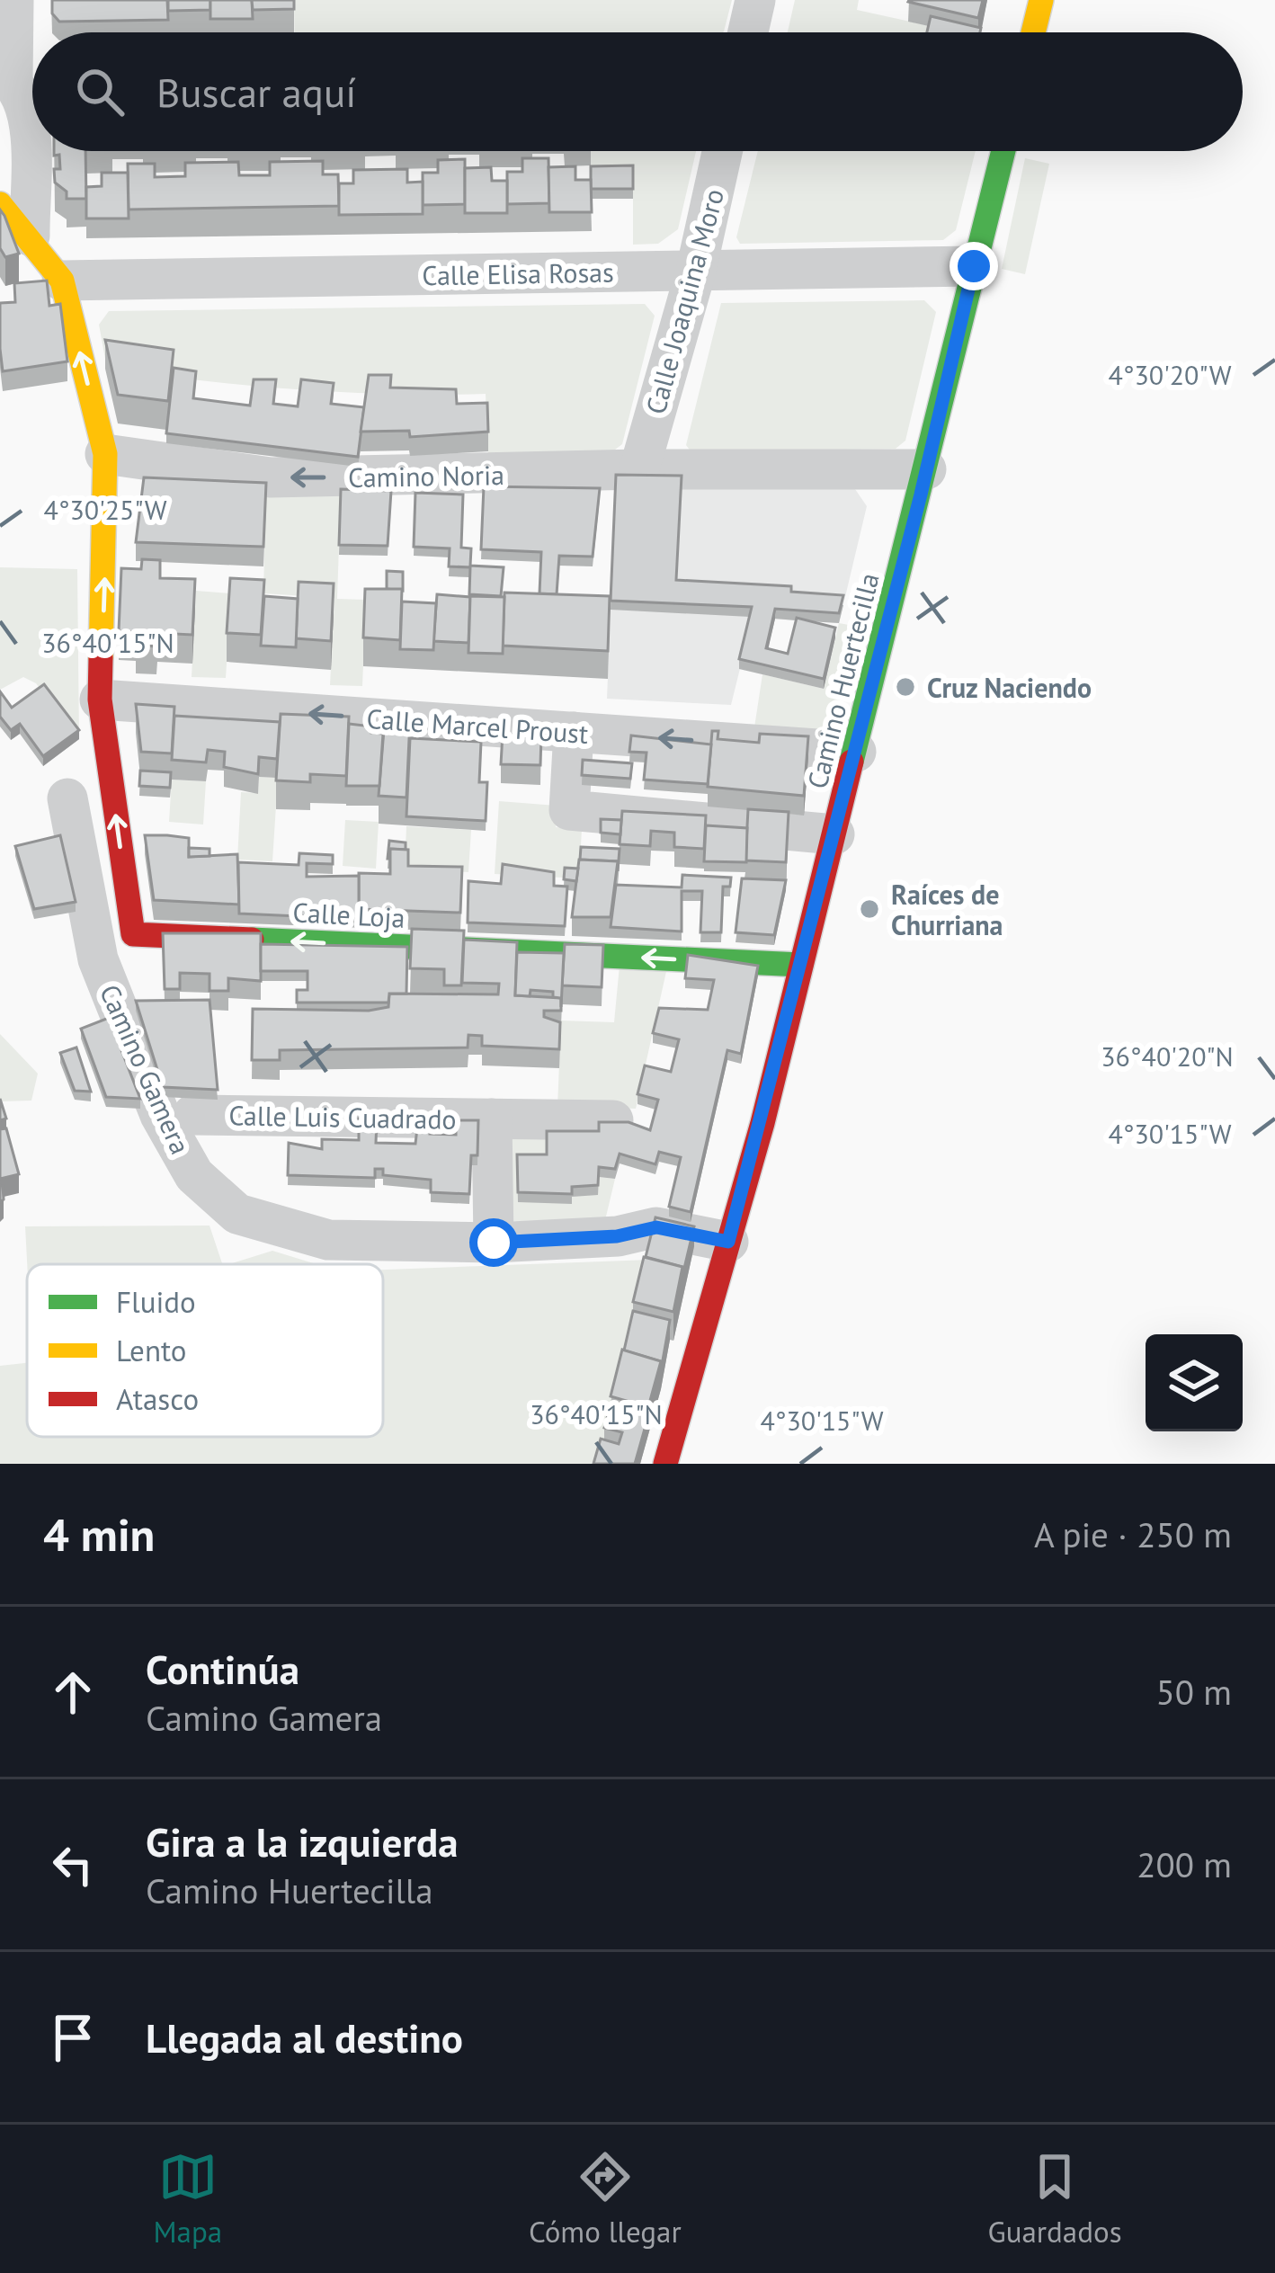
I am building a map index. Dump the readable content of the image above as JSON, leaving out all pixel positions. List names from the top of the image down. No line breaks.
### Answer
{"streets":{"street":["Calle Elisa Rosas","Calle Joaquina Moro","Camino Noria","Camino Huertecilla","Calle Marcel Proust","Calle Loja","Camino Gamera","Calle Luis Cuadrado"]},"crossings":[["Calle Elisa Rosas","Calle Joaquina Moro"],["Calle Elisa Rosas","Camino Huertecilla"],["Calle Joaquina Moro","Camino Noria"],["Camino Noria","Camino Huertecilla"],["Camino Huertecilla","Calle Marcel Proust"],["Camino Huertecilla","Calle Loja"],["Camino Huertecilla","Camino Gamera"],["Calle Marcel Proust","Calle Loja"],["Camino Gamera","Calle Luis Cuadrado"]],"one_way":["Camino Noria","Calle Marcel Proust","Calle Loja"],"places":["Cruz Naciendo","Raíces de Churriana"],"legend":["Fluido","Lento","Atasco"],"page":{"search":"Buscar aquí","heading":["4 min","A pie · 250 m"],"list":[["Continúa","Camino Gamera","50 m"],["Gira a la izquierda","Camino Huertecilla","200 m"],"Llegada al destino"],"nav":["Mapa","Cómo llegar","Guardados"]},"coordinates":["4°30'20\"W","4°30'25\"W","36°40'15\"N","36°40'20\"N","4°30'15\"W"]}
